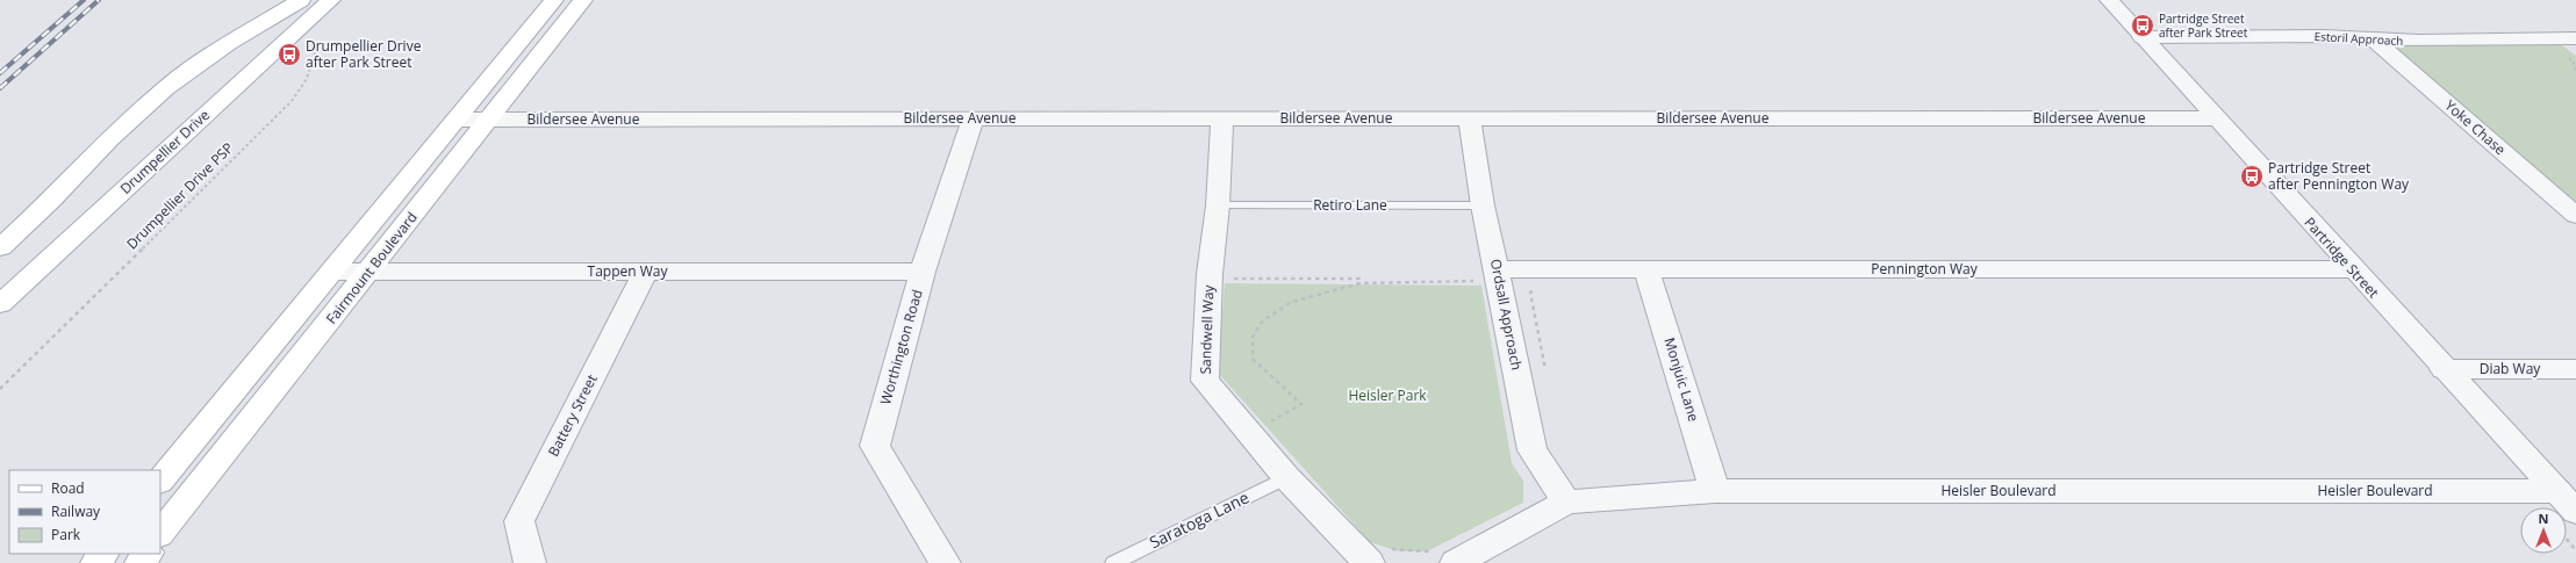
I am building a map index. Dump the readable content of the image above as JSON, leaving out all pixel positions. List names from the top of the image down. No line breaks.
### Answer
{"streets":{"main road":["Drumpellier Drive","Fairmount Boulevard"],"street":["Estoril Approach","Bildersee Avenue","Yoke Chase","Partridge Street","Pennington Way","Tappen Way","Ordsall Approach","Sandwell Way","Worthington Road","Diab Way","Monjuic Lane","Battery Street","Heisler Boulevard"],"lane":["Retiro Lane","Saratoga Lane"],"path":["Drumpellier Drive PSP"]},"crossings":[["Estoril Approach","Yoke Chase"],["Estoril Approach","Partridge Street"],["Bildersee Avenue","Partridge Street"],["Bildersee Avenue","Fairmount Boulevard"],["Bildersee Avenue","Ordsall Approach"],["Bildersee Avenue","Sandwell Way"],["Bildersee Avenue","Worthington Road"],["Retiro Lane","Ordsall Approach"],["Retiro Lane","Sandwell Way"],["Partridge Street","Pennington Way"],["Partridge Street","Diab Way"],["Partridge Street","Heisler Boulevard"],["Fairmount Boulevard","Tappen Way"],["Pennington Way","Ordsall Approach"],["Pennington Way","Monjuic Lane"],["Tappen Way","Worthington Road"],["Tappen Way","Battery Street"],["Ordsall Approach","Heisler Boulevard"],["Sandwell Way","Saratoga Lane"],["Monjuic Lane","Heisler Boulevard"]],"parks":["Heisler Park"],"places":{"bus stop":["Partridge Street after Park Street","Drumpellier Drive after Park Street","Partridge Street after Pennington Way"]},"legend":["Road","Railway","Park"],"north":"top"}
